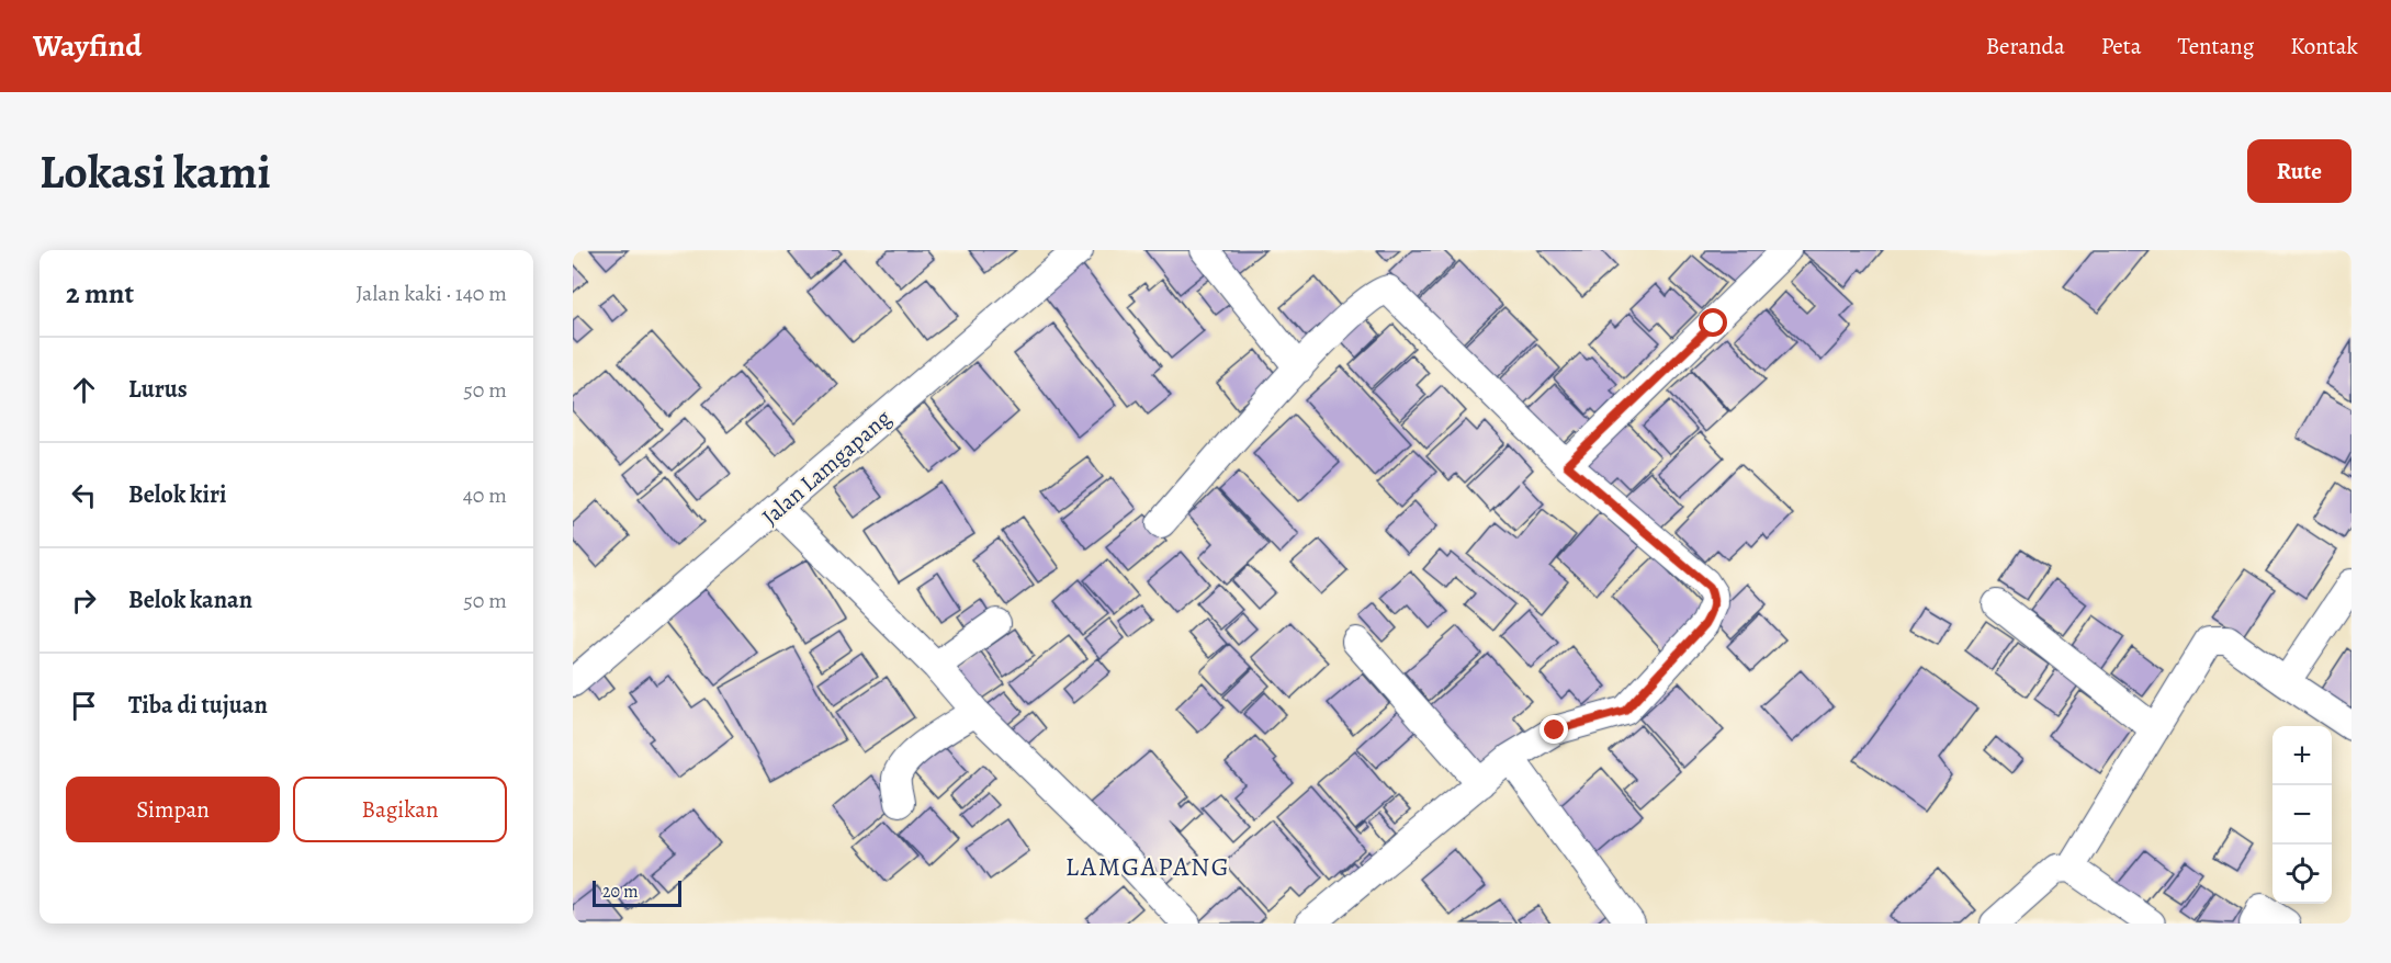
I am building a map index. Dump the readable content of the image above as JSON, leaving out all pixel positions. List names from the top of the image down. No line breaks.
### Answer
{"streets":{"street":["Jalan Lamgapang"]},"districts":["LAMGAPANG"],"scale_bar":"20 m","page":{"header":"Wayfind","nav":["Beranda","Peta","Tentang","Kontak"],"buttons":["Rute",["Simpan","Bagikan"]],"title":"Lokasi kami","heading":["2 mnt","Jalan kaki · 140 m"],"list":[["Lurus","50 m"],["Belok kiri","40 m"],["Belok kanan","50 m"],"Tiba di tujuan"],"map_buttons":["+","−"],"scale":"20 m"}}
